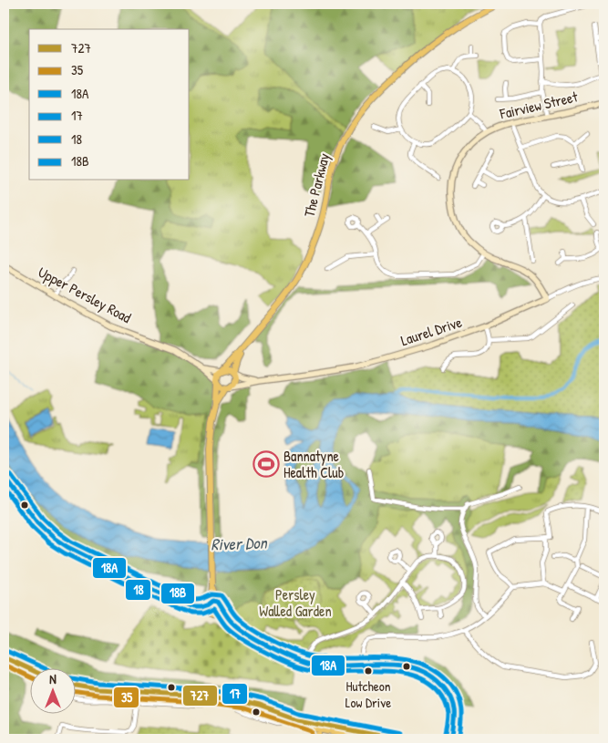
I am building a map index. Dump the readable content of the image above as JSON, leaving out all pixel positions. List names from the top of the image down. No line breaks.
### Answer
{"streets":{"main road":["The Parkway"],"street":["Fairview Street","Upper Persley Road","Laurel Drive"]},"crossings":[["Fairview Street","Laurel Drive"],["Upper Persley Road","Laurel Drive"]],"water":["River Don"],"parks":["Persley Walled Garden"],"places":{"sports":["Bannatyne Health Club"],"other":["Hutcheon Low Drive"]},"lines":["transit line 18B","transit line 18A","transit line 18","transit line 17","transit line 727","transit line 35"],"legend":["727","35","18A","17","18","18B"],"north":"top"}
